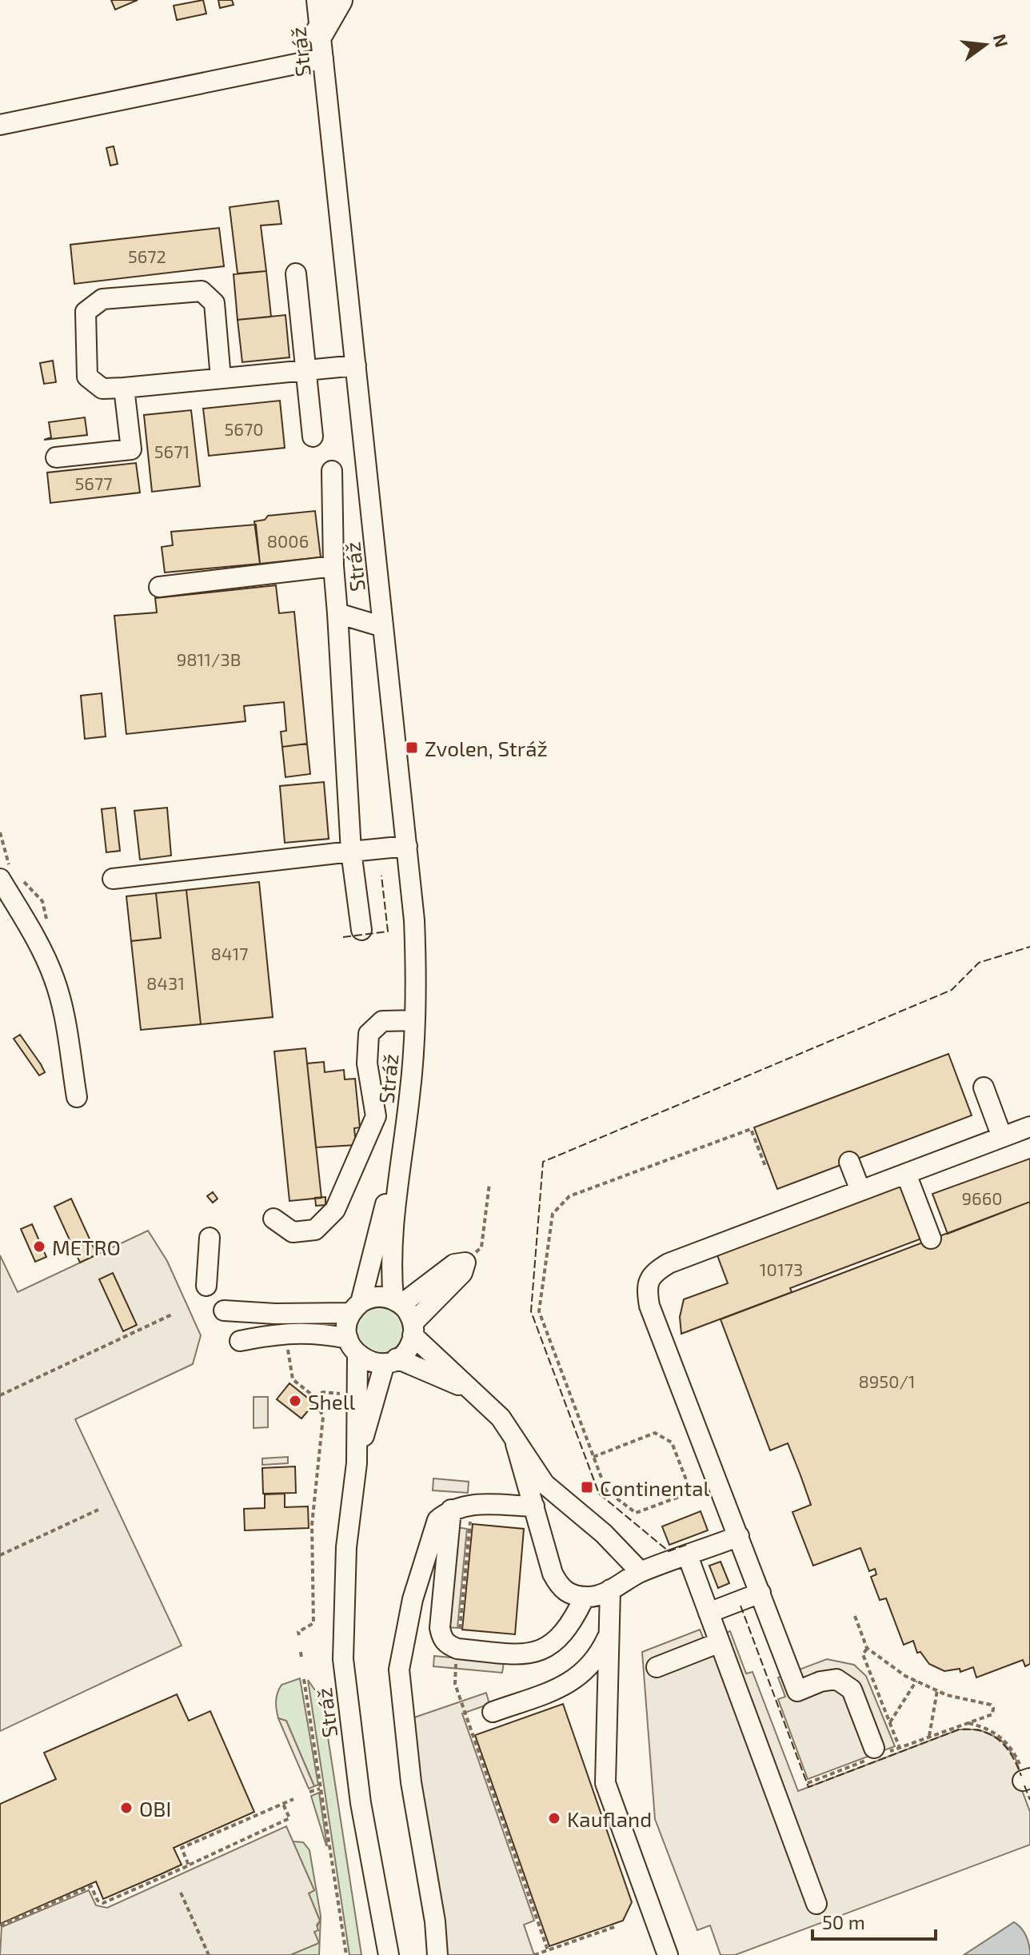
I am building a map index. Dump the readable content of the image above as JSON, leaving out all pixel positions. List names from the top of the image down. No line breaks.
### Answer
{"streets":{"street":["Stráž"]},"places":{"transit":["Zvolen, Stráž","Continental"],"other":["METRO","Shell","OBI","Kaufland"]},"house_numbers":["5672","5670","5671","5677","8006","9811/3B","8417","8431","9660","10173","8950/1"],"scale_bar":"50 m","north":"right"}
